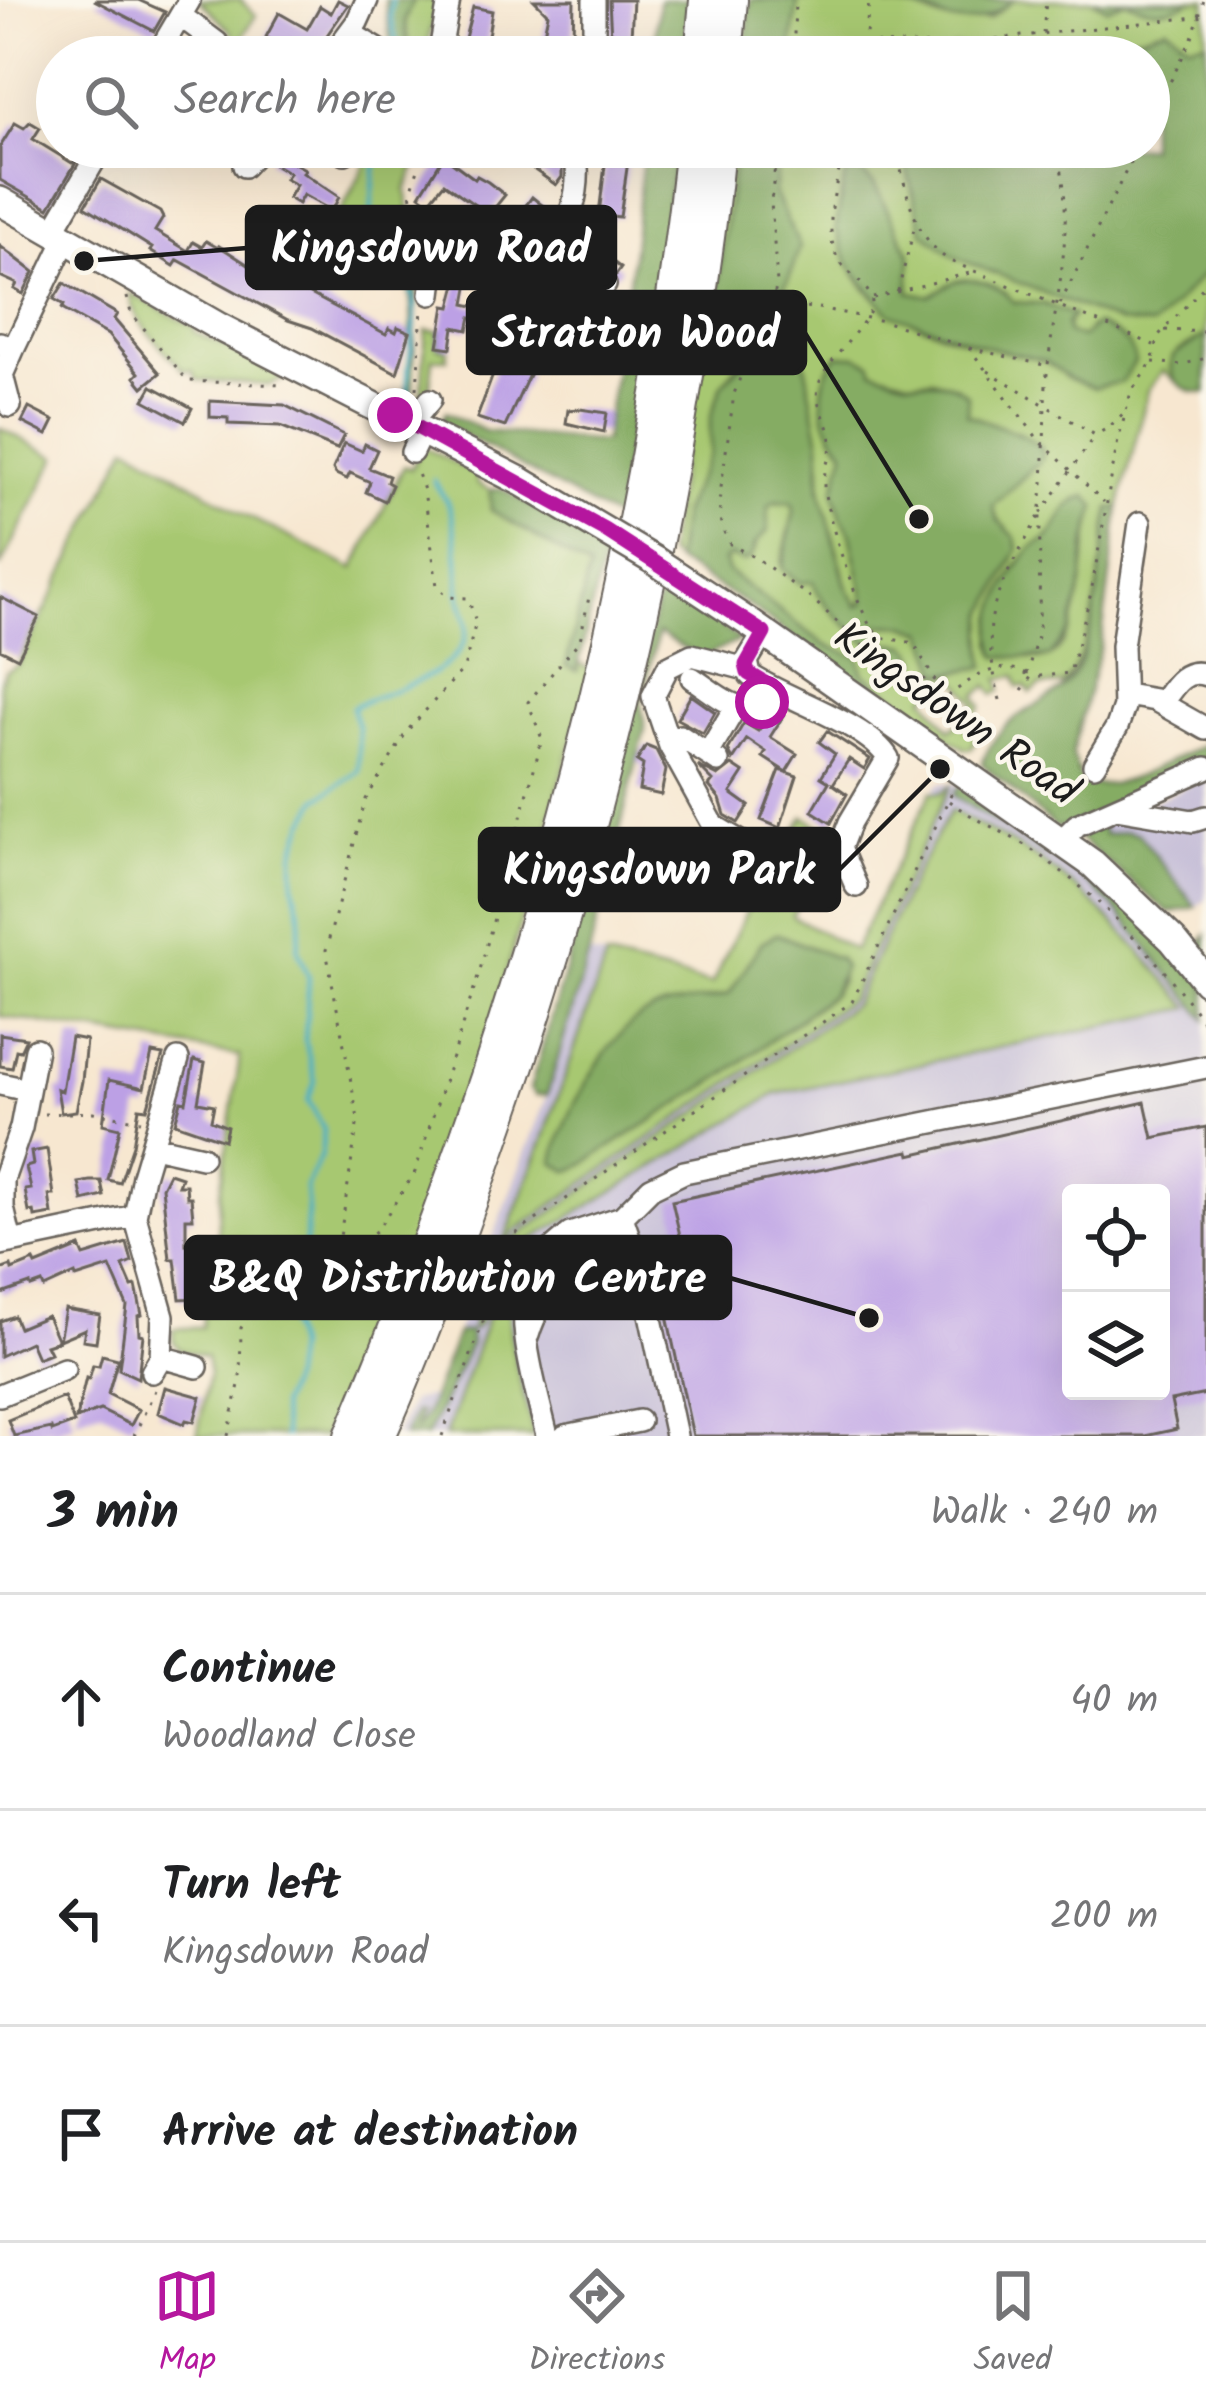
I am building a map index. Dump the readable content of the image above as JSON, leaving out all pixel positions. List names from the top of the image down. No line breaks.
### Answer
{"streets":{"main road":["Kingsdown Road"]},"places":["Kingsdown Road","Stratton Wood","Kingsdown Park","B&Q Distribution Centre"],"page":{"search":"Search here","heading":["3 min","Walk · 240 m"],"list":[["Continue","Woodland Close","40 m"],["Turn left","Kingsdown Road","200 m"],"Arrive at destination"],"nav":["Map","Directions","Saved"]}}
